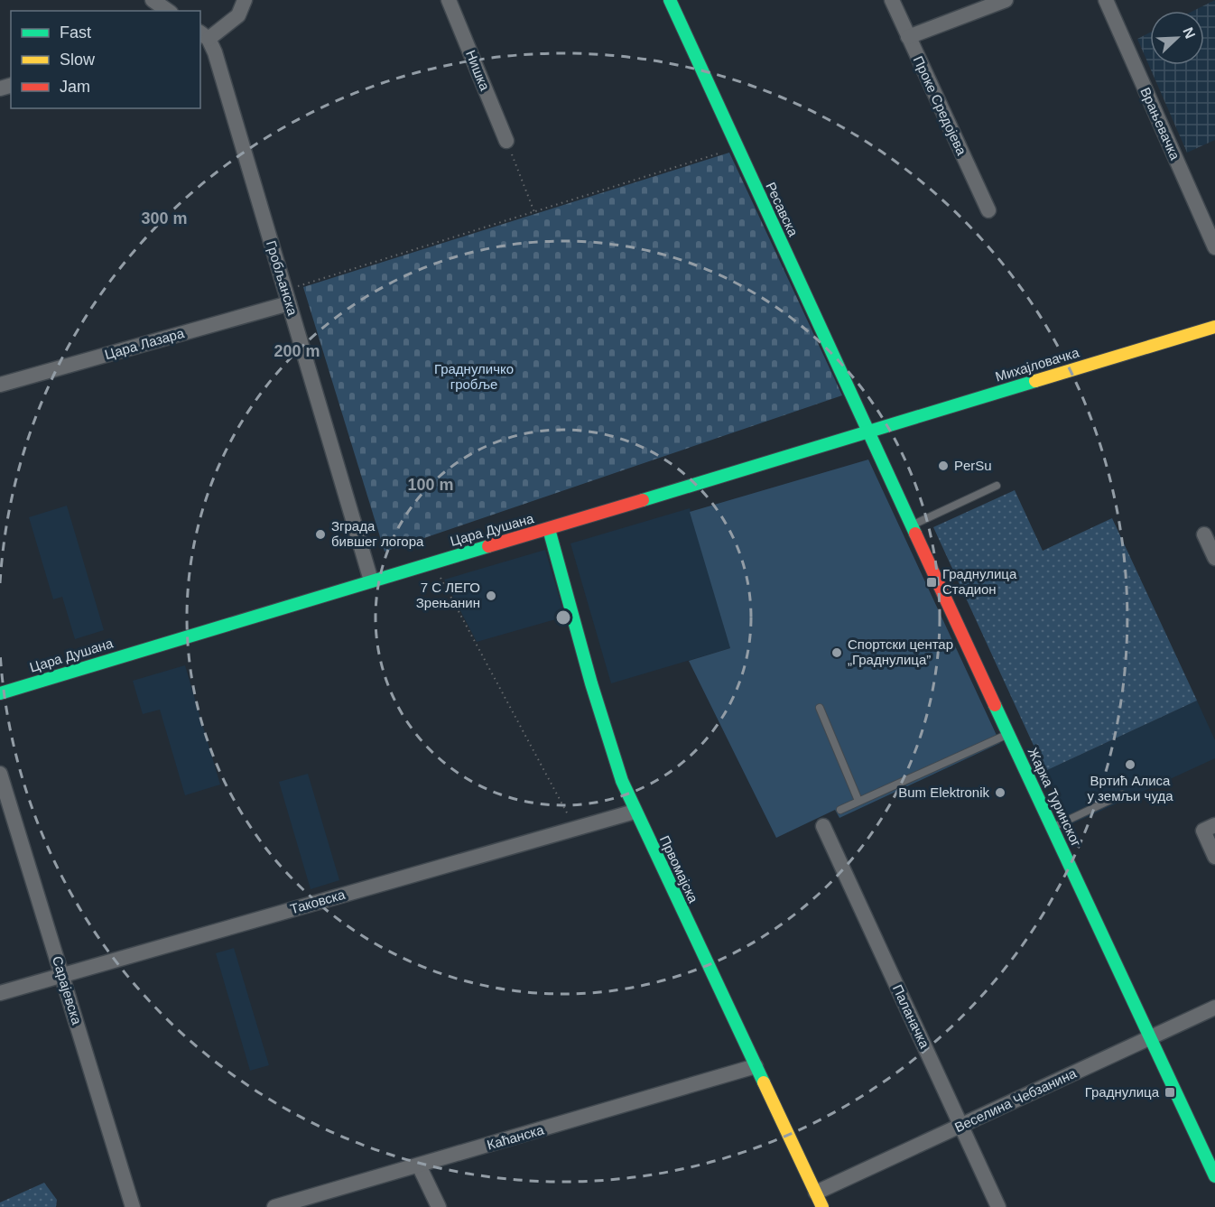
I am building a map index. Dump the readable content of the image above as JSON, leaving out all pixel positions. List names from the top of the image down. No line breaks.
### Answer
{"streets":{"street":["Нишка","Проке Средојева","Врањевачка","Ресавска","Гробљанска","Цара Лазара","Михајловачка","Цара Душана","Жарка Туринског","Првомајска","Таковска","Сарајевска","Паланачка","Веселина Чебзанина","Каћанска"]},"crossings":[["Ресавска","Михајловачка"],["Ресавска","Цара Душана"],["Ресавска","Жарка Туринског"],["Гробљанска","Цара Лазара"],["Гробљанска","Цара Душана"],["Михајловачка","Цара Душана"],["Михајловачка","Жарка Туринског"],["Цара Душана","Жарка Туринског"],["Цара Душана","Првомајска"],["Жарка Туринског","Веселина Чебзанина"],["Првомајска","Таковска"],["Првомајска","Веселина Чебзанина"],["Првомајска","Каћанска"],["Таковска","Сарајевска"],["Паланачка","Веселина Чебзанина"]],"parks":["Граднуличко гробље"],"places":{"other":["PerSu","Зграда бившег логора","7 С ЛЕГО Зрењанин","Спортски центар „Граднулица”","Вртић Алиса у земљи чуда","Bum Elektronik"],"transit":["Граднулица Стадион","Граднулица"]},"legend":["Fast","Slow","Jam"],"north":"top right","rings":["300 m","200 m","100 m"]}
